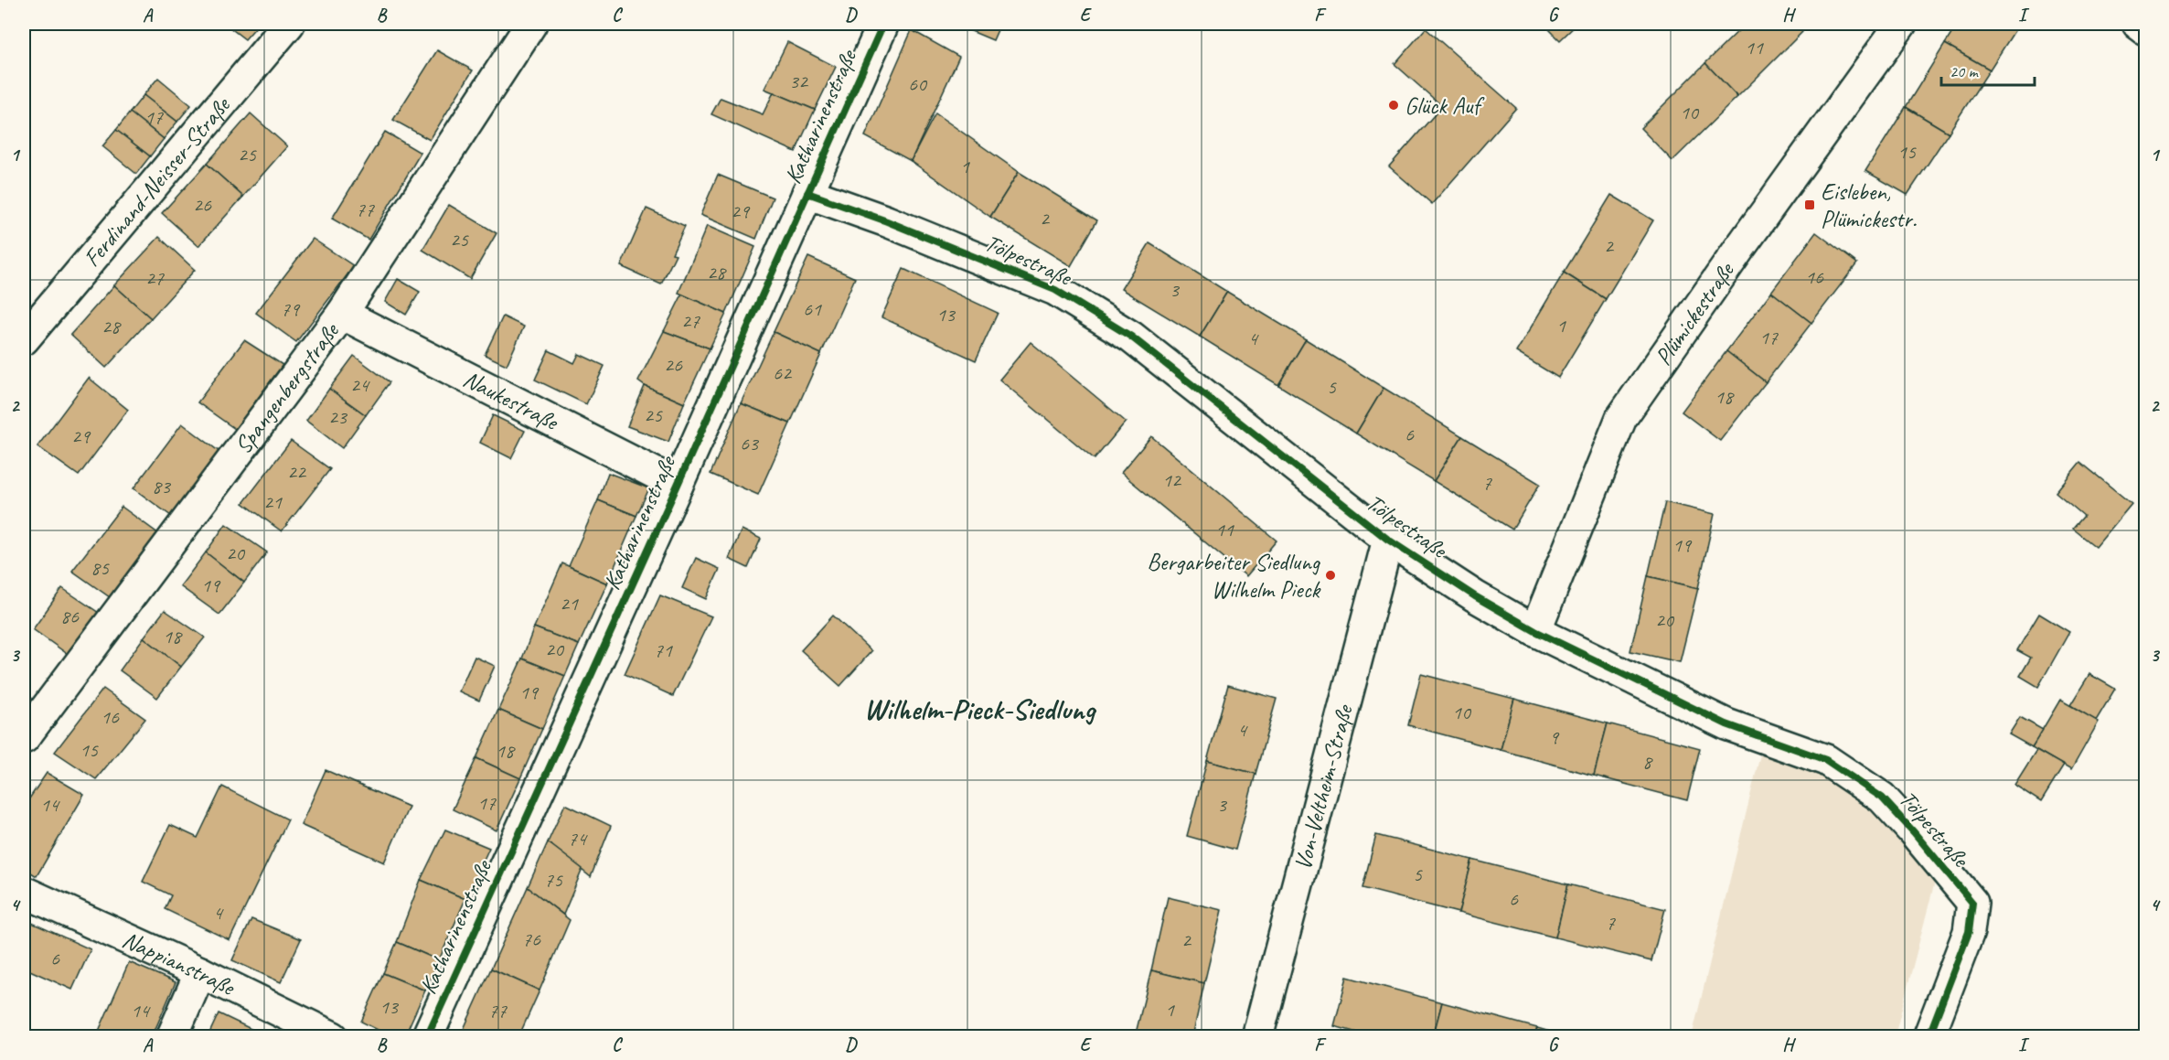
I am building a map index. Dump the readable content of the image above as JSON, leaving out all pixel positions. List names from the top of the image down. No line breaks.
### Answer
{"streets":{"street":["Katharinenstraße","Ferdinand-Neisser-Straße","Tölpestraße","Plümickestraße","Spangenbergstraße","Naukestraße","Von-Veltheim-Straße","Nappianstraße"]},"crossings":[["Katharinenstraße","Tölpestraße"],["Katharinenstraße","Naukestraße"],["Tölpestraße","Plümickestraße"],["Tölpestraße","Von-Veltheim-Straße"],["Spangenbergstraße","Naukestraße"]],"districts":["Wilhelm-Pieck-Siedlung"],"places":{"other":["Glück Auf","Bergarbeiter Siedlung Wilhelm Pieck"],"transit":["Eisleben, Plümickestr."]},"house_numbers":["11","32","60","10","17","15","25","1","26","77","29","2","25","2","28","16","27","3","79","61","13","27","1","28","17","4","26","62","24","5","18","25","23","6","29","63","22","12","7","83","21","11","19","20","85","19","21","86","20","18","20","71","19","10","16","4","9","15","18","8","17","14","3","74","5","75","6","4","7","76","2","6","13","1","14","77"],"scale_bar":"20 m","grid":{"columns":["A","B","C","D","E","F","G","H","I"],"rows":["1","2","3","4"]}}
